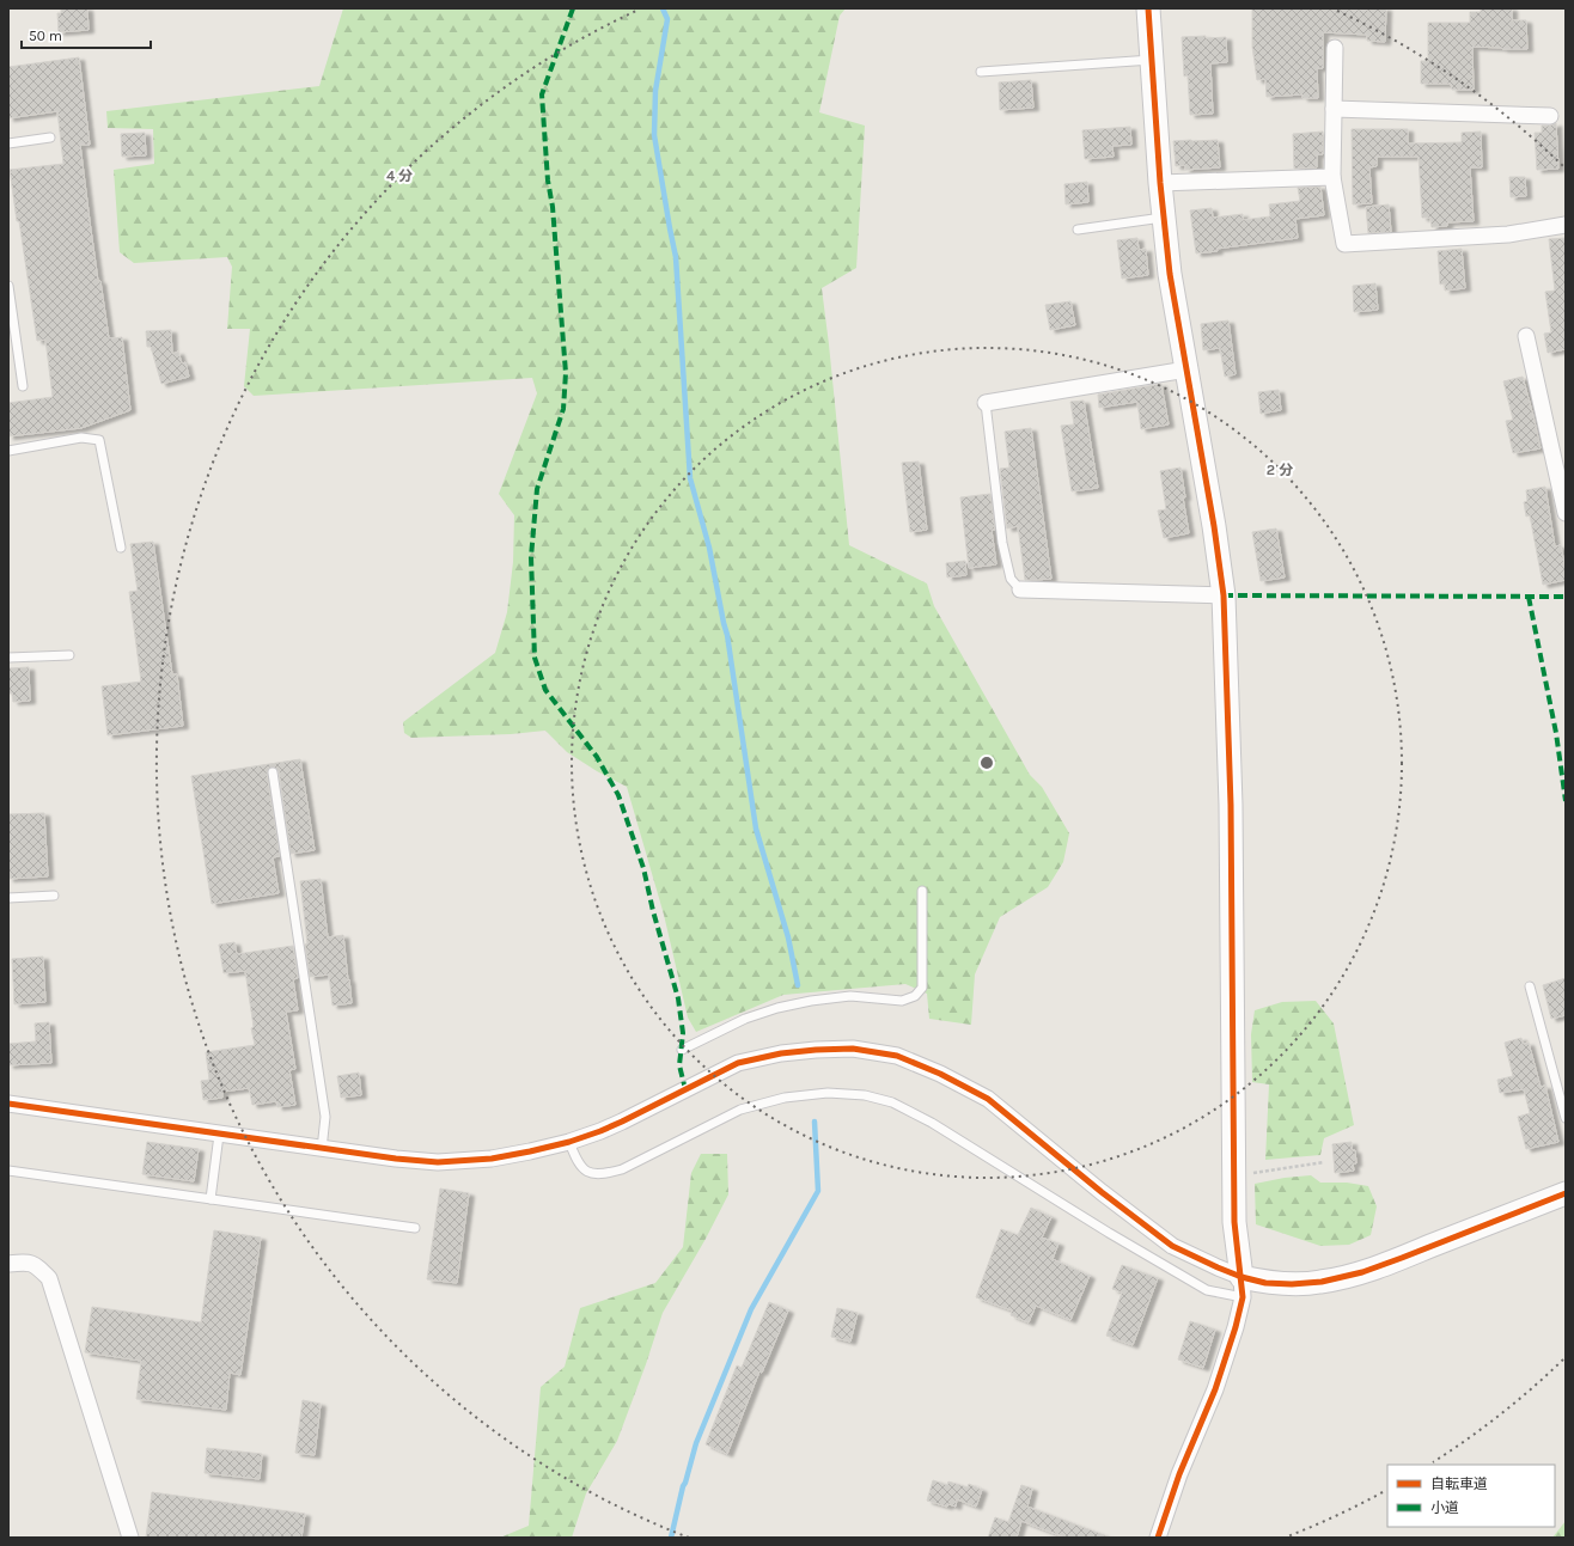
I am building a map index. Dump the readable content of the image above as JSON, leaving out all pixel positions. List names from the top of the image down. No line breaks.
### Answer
{"legend":["自転車道","小道"],"scale_bar":"50 m","rings":["4 分","2 分"]}
